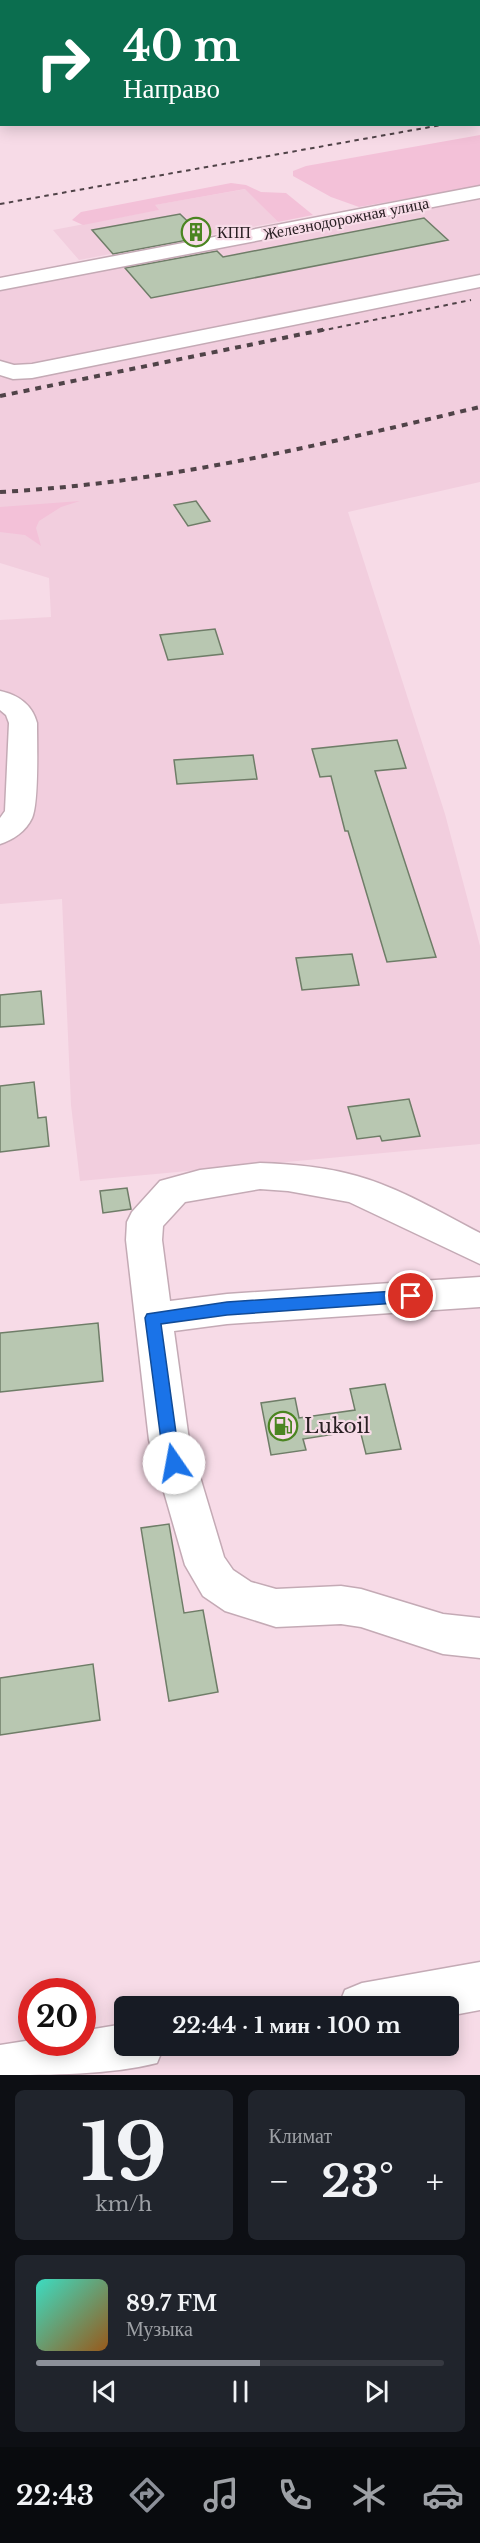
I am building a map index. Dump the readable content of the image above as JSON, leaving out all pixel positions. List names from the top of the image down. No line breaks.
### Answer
{"streets":{"street":["Железнодорожная улица"]},"places":{"building":["КПП"],"fuel station":["Lukoil"]},"page":{"turn":["40 m","Направо"],"limit":"20","trip":"22:44 · 1 мин · 100 m","tile":[["19","km/h"],"Климат"],"heat":["−","23°","+"],"song":["89.7 FM","Музыка"],"tabs":"22:43"}}
